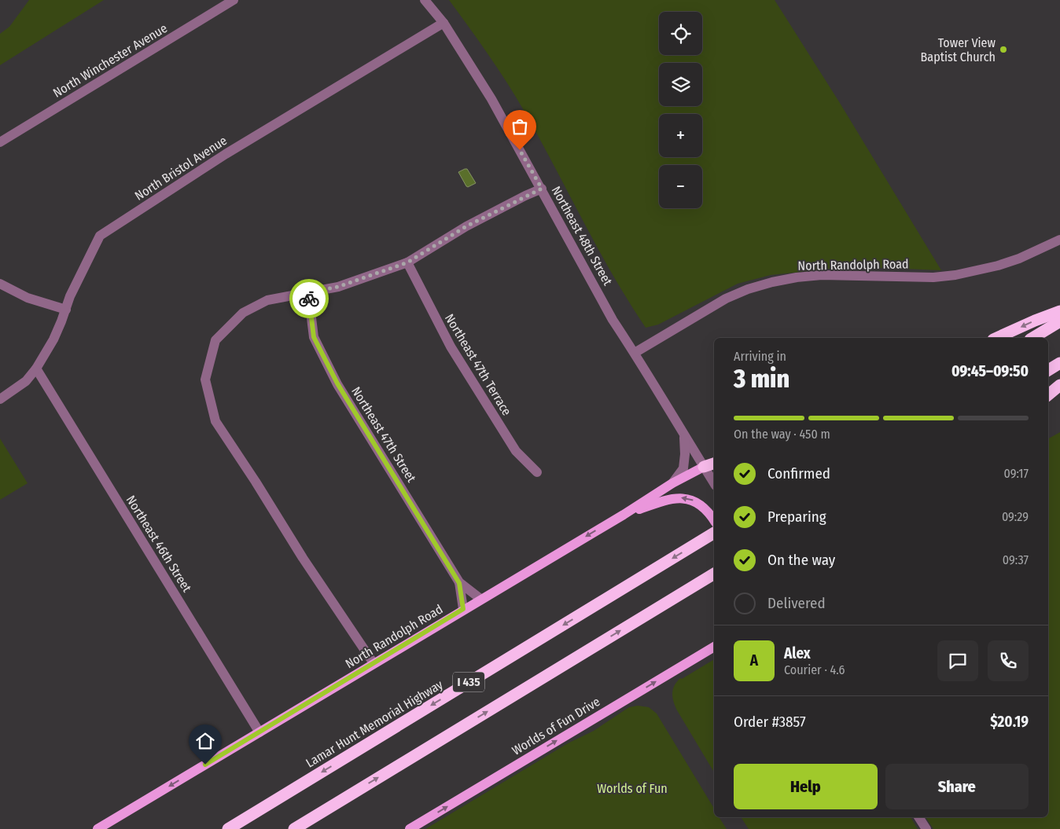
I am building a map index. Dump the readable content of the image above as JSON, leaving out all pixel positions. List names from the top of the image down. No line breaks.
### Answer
{"streets":{"highway":["I 435","Lamar Hunt Memorial Highway"],"main road":["North Randolph Road","Worlds of Fun Drive"],"street":["North Winchester Avenue","North Bristol Avenue","Northeast 48th Street","Northeast 47th Terrace","Northeast 47th Street","Northeast 46th Street"]},"crossings":[["North Bristol Avenue","Northeast 48th Street"],["North Bristol Avenue","Northeast 46th Street"],["Northeast 48th Street","North Randolph Road"],["North Randolph Road","Northeast 47th Street"],["North Randolph Road","Northeast 46th Street"]],"one_way":["Worlds of Fun Drive"],"parks":["Worlds of Fun"],"places":["Tower View Baptist Church"],"page":{"map_buttons":["+","−"],"heading":["3 min","Arriving in","09:45–09:50"],"panel":["Alex","Courier · 4.6","Order #3857","$20.19"],"bar":"On the way · 450 m","list":[["Confirmed","09:17"],["Preparing","09:29"],["On the way","09:37"],"Delivered"],"round":"A","buttons":["Help","Share"]}}
